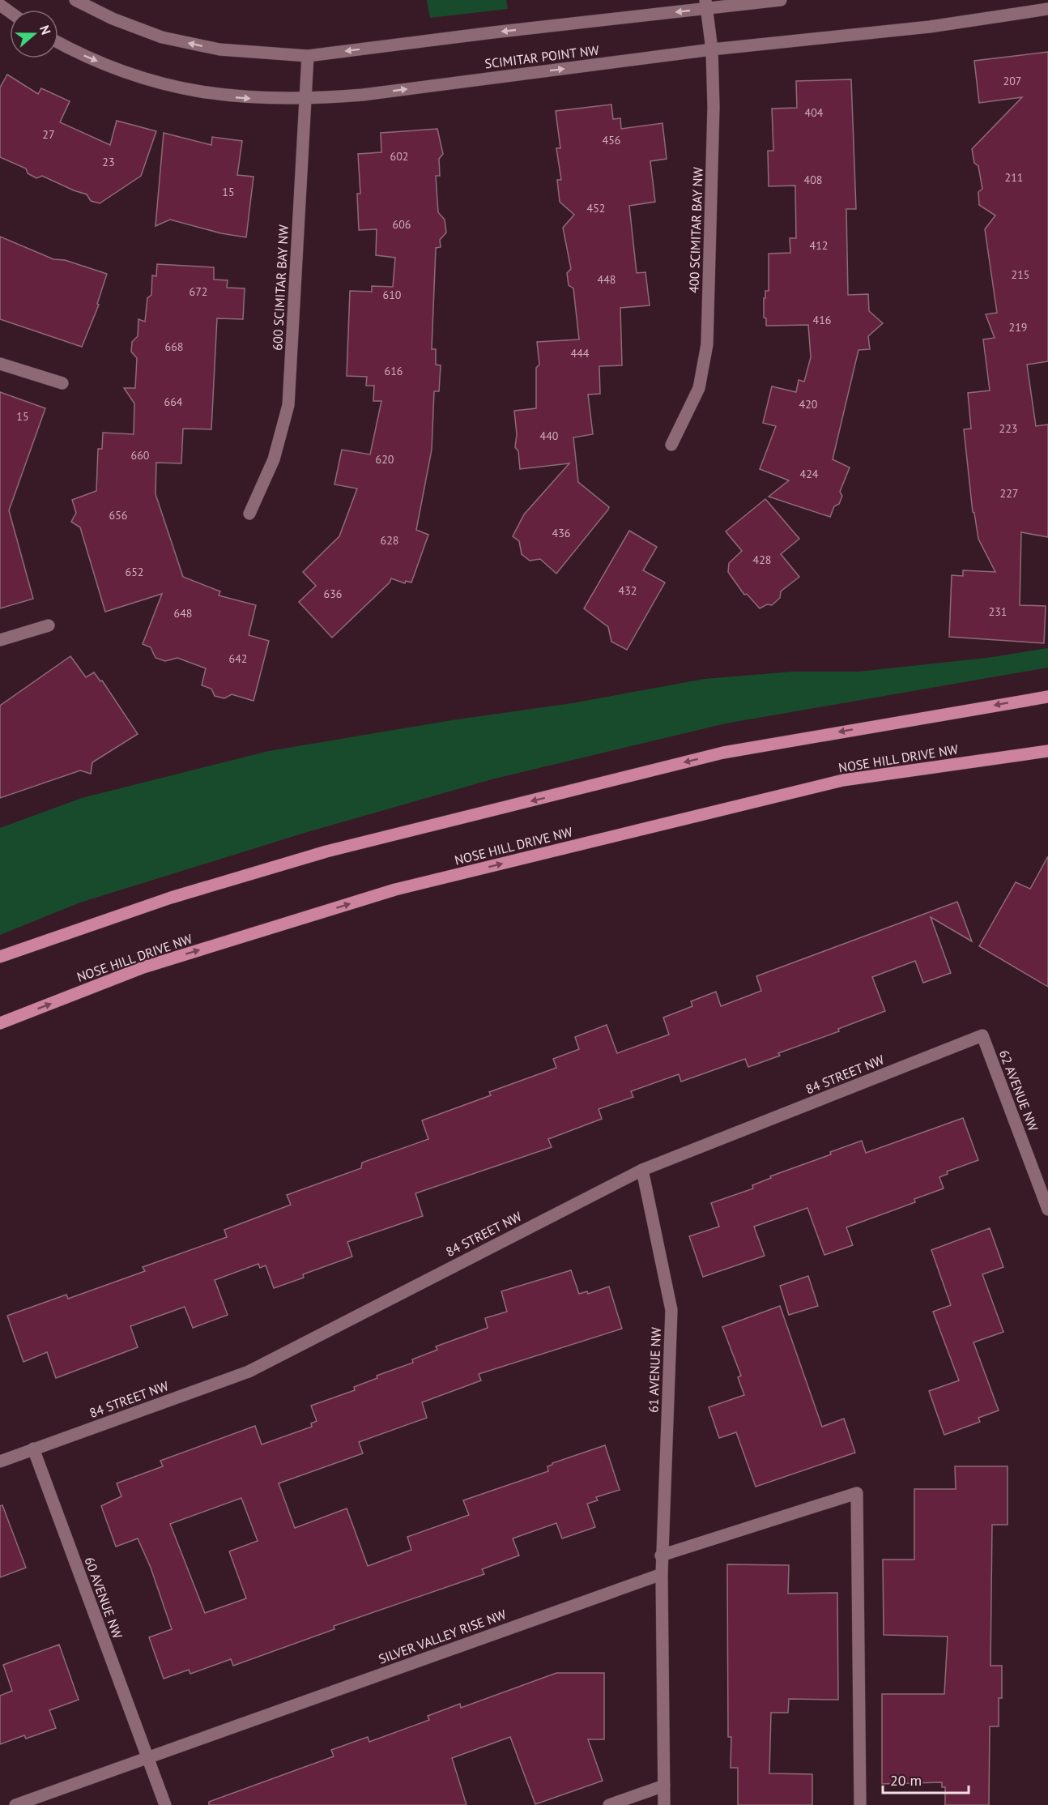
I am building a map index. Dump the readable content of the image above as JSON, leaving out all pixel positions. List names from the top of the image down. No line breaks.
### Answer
{"streets":{"main road":["NOSE HILL DRIVE NW"],"street":["SCIMITAR POINT NW","400 SCIMITAR BAY NW","600 SCIMITAR BAY NW","84 STREET NW","62 AVENUE NW","61 AVENUE NW","60 AVENUE NW","SILVER VALLEY RISE NW"]},"crossings":[["SCIMITAR POINT NW","400 SCIMITAR BAY NW"],["SCIMITAR POINT NW","600 SCIMITAR BAY NW"],["84 STREET NW","62 AVENUE NW"],["84 STREET NW","61 AVENUE NW"],["84 STREET NW","60 AVENUE NW"],["61 AVENUE NW","SILVER VALLEY RISE NW"],["60 AVENUE NW","SILVER VALLEY RISE NW"]],"house_numbers":["207","404","27","456","602","23","211","408","15","452","606","412","215","448","672","610","416","219","668","444","616","664","420","15","223","440","660","620","424","227","656","436","628","428","652","432","636","231","648","642"],"scale_bar":"20 m","north":"right"}
